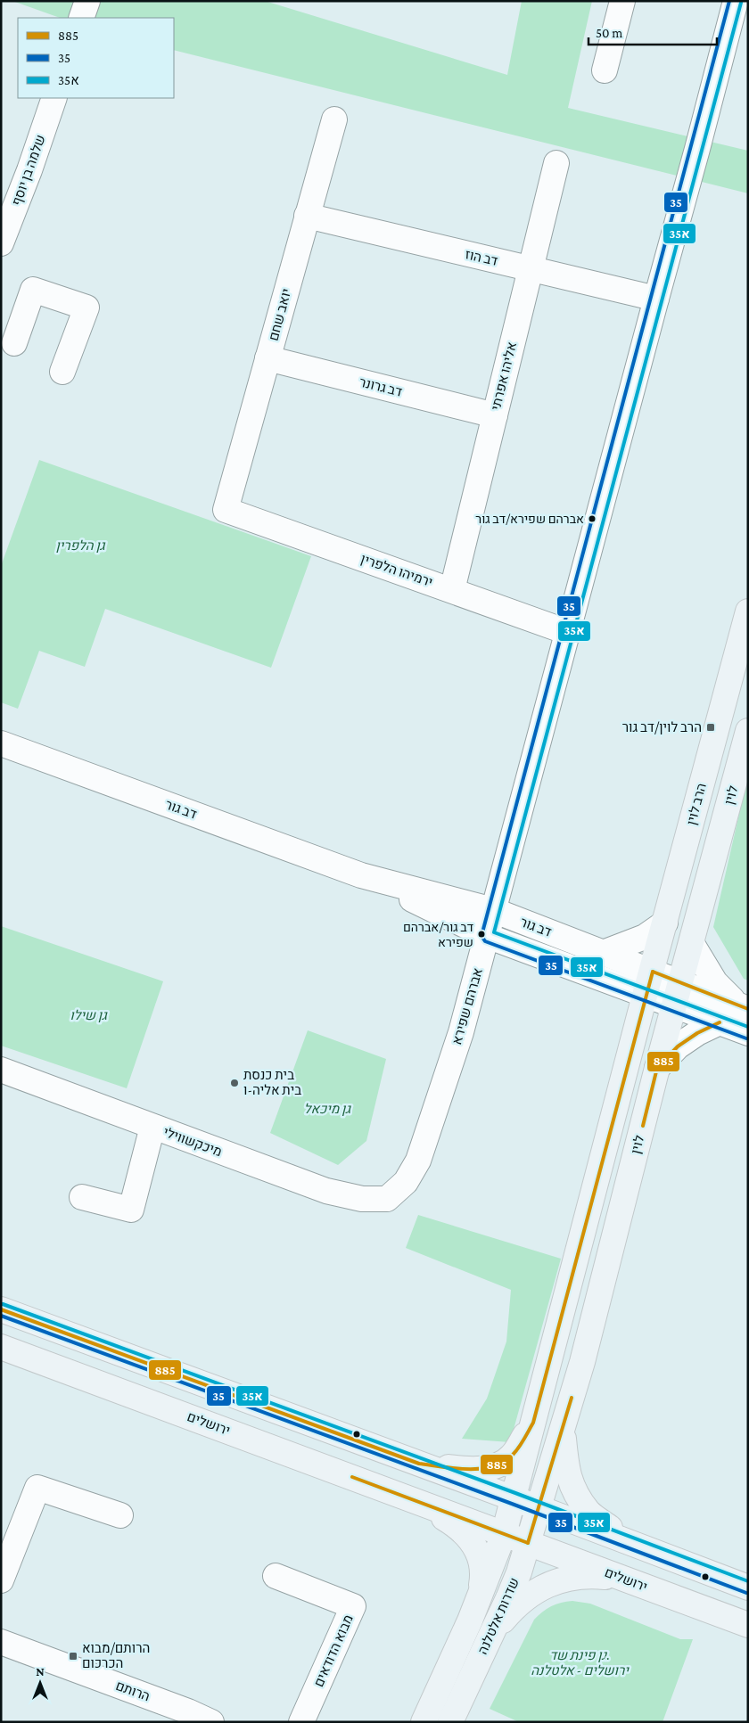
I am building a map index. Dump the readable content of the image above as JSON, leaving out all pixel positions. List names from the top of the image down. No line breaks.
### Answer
{"streets":{"main road":["לוין","הרב לוין","ירושלים","שדרות אלטלנה"],"street":["שלמה בן יוסף","דב הוז","יואב שחם","אליהו אפרתי","דב גרונר","ירמיהו הלפרין","דב גור","אברהם שפירא","מיכקשווילי","מבוא הדודאים","הרותם"]},"crossings":[["דב הוז","יואב שחם"],["דב הוז","אליהו אפרתי"],["דב הוז","אברהם שפירא"],["יואב שחם","דב גרונר"],["יואב שחם","ירמיהו הלפרין"],["אליהו אפרתי","דב גרונר"],["אליהו אפרתי","ירמיהו הלפרין"],["ירמיהו הלפרין","אברהם שפירא"],["לוין","דב גור"],["לוין","שדרות אלטלנה"],["הרב לוין","דב גור"],["הרב לוין","שדרות אלטלנה"],["דב גור","אברהם שפירא"],["אברהם שפירא","מיכקשווילי"],["ירושלים","שדרות אלטלנה"]],"parks":["גן הלפרין","גן שילו","גן מיכאל","גן פינת שד. ירושלים - אלטלנה"],"places":{"other":["אברהם שפירא/דב גור","דב גור/אברהם שפירא","בית כנסת בית אליה-ו"],"transit":["הרב לוין/דב גור","הרותם/מבוא הכרכום"]},"lines":["transit line 35","transit line 35א","transit line 885"],"legend":["885","35","35א"],"scale_bar":"50 m","north":"top"}
